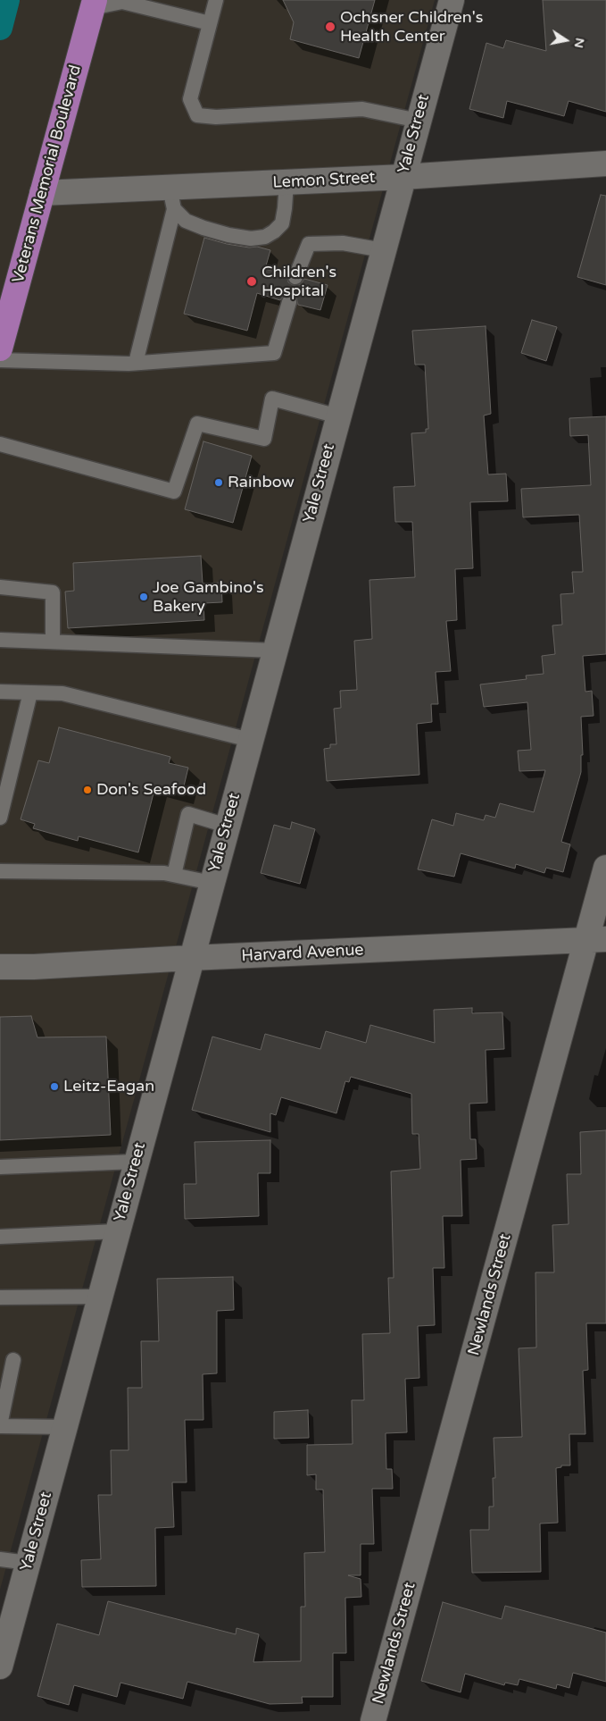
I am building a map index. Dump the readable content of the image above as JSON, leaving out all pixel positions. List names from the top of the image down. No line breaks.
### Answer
{"streets":{"main road":["Veterans Memorial Boulevard"],"street":["Yale Street","Lemon Street","Harvard Avenue","Newlands Street"]},"crossings":[["Yale Street","Lemon Street"],["Yale Street","Harvard Avenue"],["Veterans Memorial Boulevard","Lemon Street"],["Harvard Avenue","Newlands Street"]],"places":["Ochsner Children's Health Center","Children's Hospital","Rainbow","Joe Gambino's Bakery","Don's Seafood","Leitz-Eagan"],"north":"right"}
